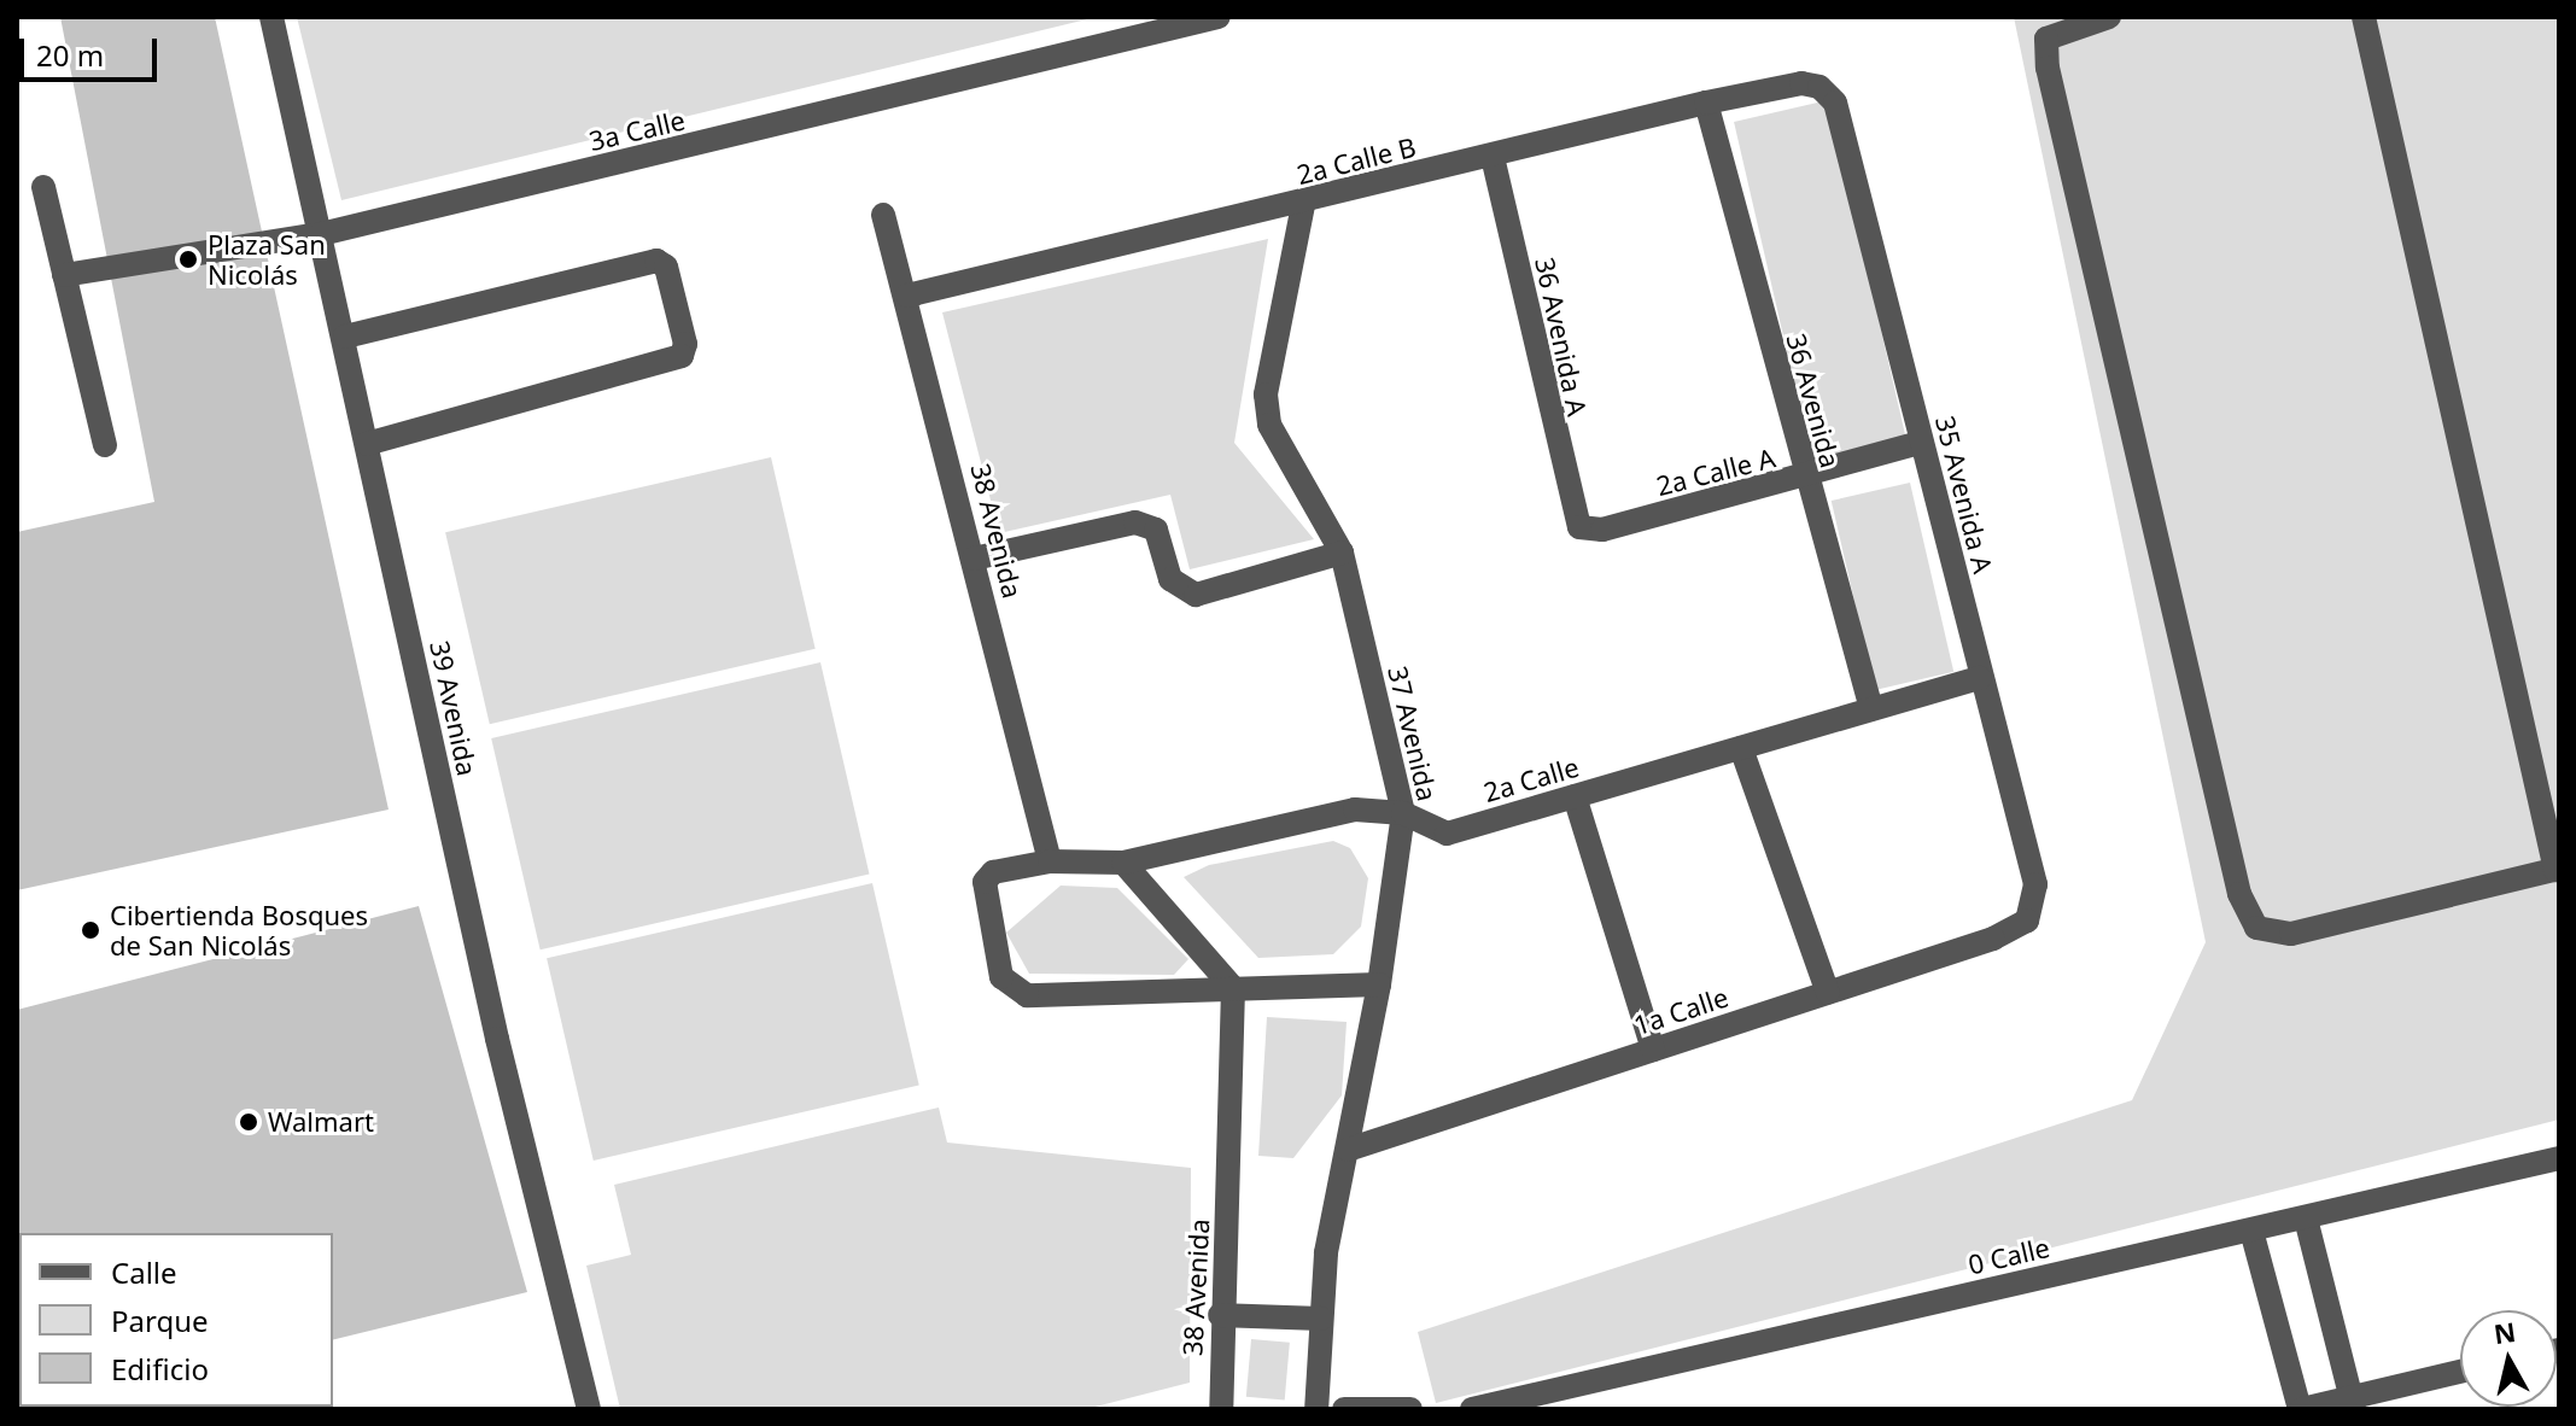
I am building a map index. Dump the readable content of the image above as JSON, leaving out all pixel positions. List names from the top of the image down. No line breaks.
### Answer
{"streets":{"street":["3a Calle","2a Calle B","36 Avenida A","36 Avenida","2a Calle A","35 Avenida A","38 Avenida","39 Avenida","37 Avenida","2a Calle","1a Calle","0 Calle"]},"crossings":[["3a Calle","39 Avenida"],["2a Calle B","36 Avenida A"],["2a Calle B","36 Avenida"],["2a Calle B","35 Avenida A"],["2a Calle B","38 Avenida"],["2a Calle B","37 Avenida"],["36 Avenida A","2a Calle A"],["36 Avenida","2a Calle A"],["36 Avenida","2a Calle"],["2a Calle A","35 Avenida A"],["35 Avenida A","2a Calle"],["35 Avenida A","1a Calle"],["38 Avenida","2a Calle"],["37 Avenida","2a Calle"],["37 Avenida","1a Calle"]],"places":["Plaza San Nicolás","Cibertienda Bosques de San Nicolás","Walmart"],"legend":["Calle","Parque","Edificio"],"scale_bar":"20 m","north":"top"}
